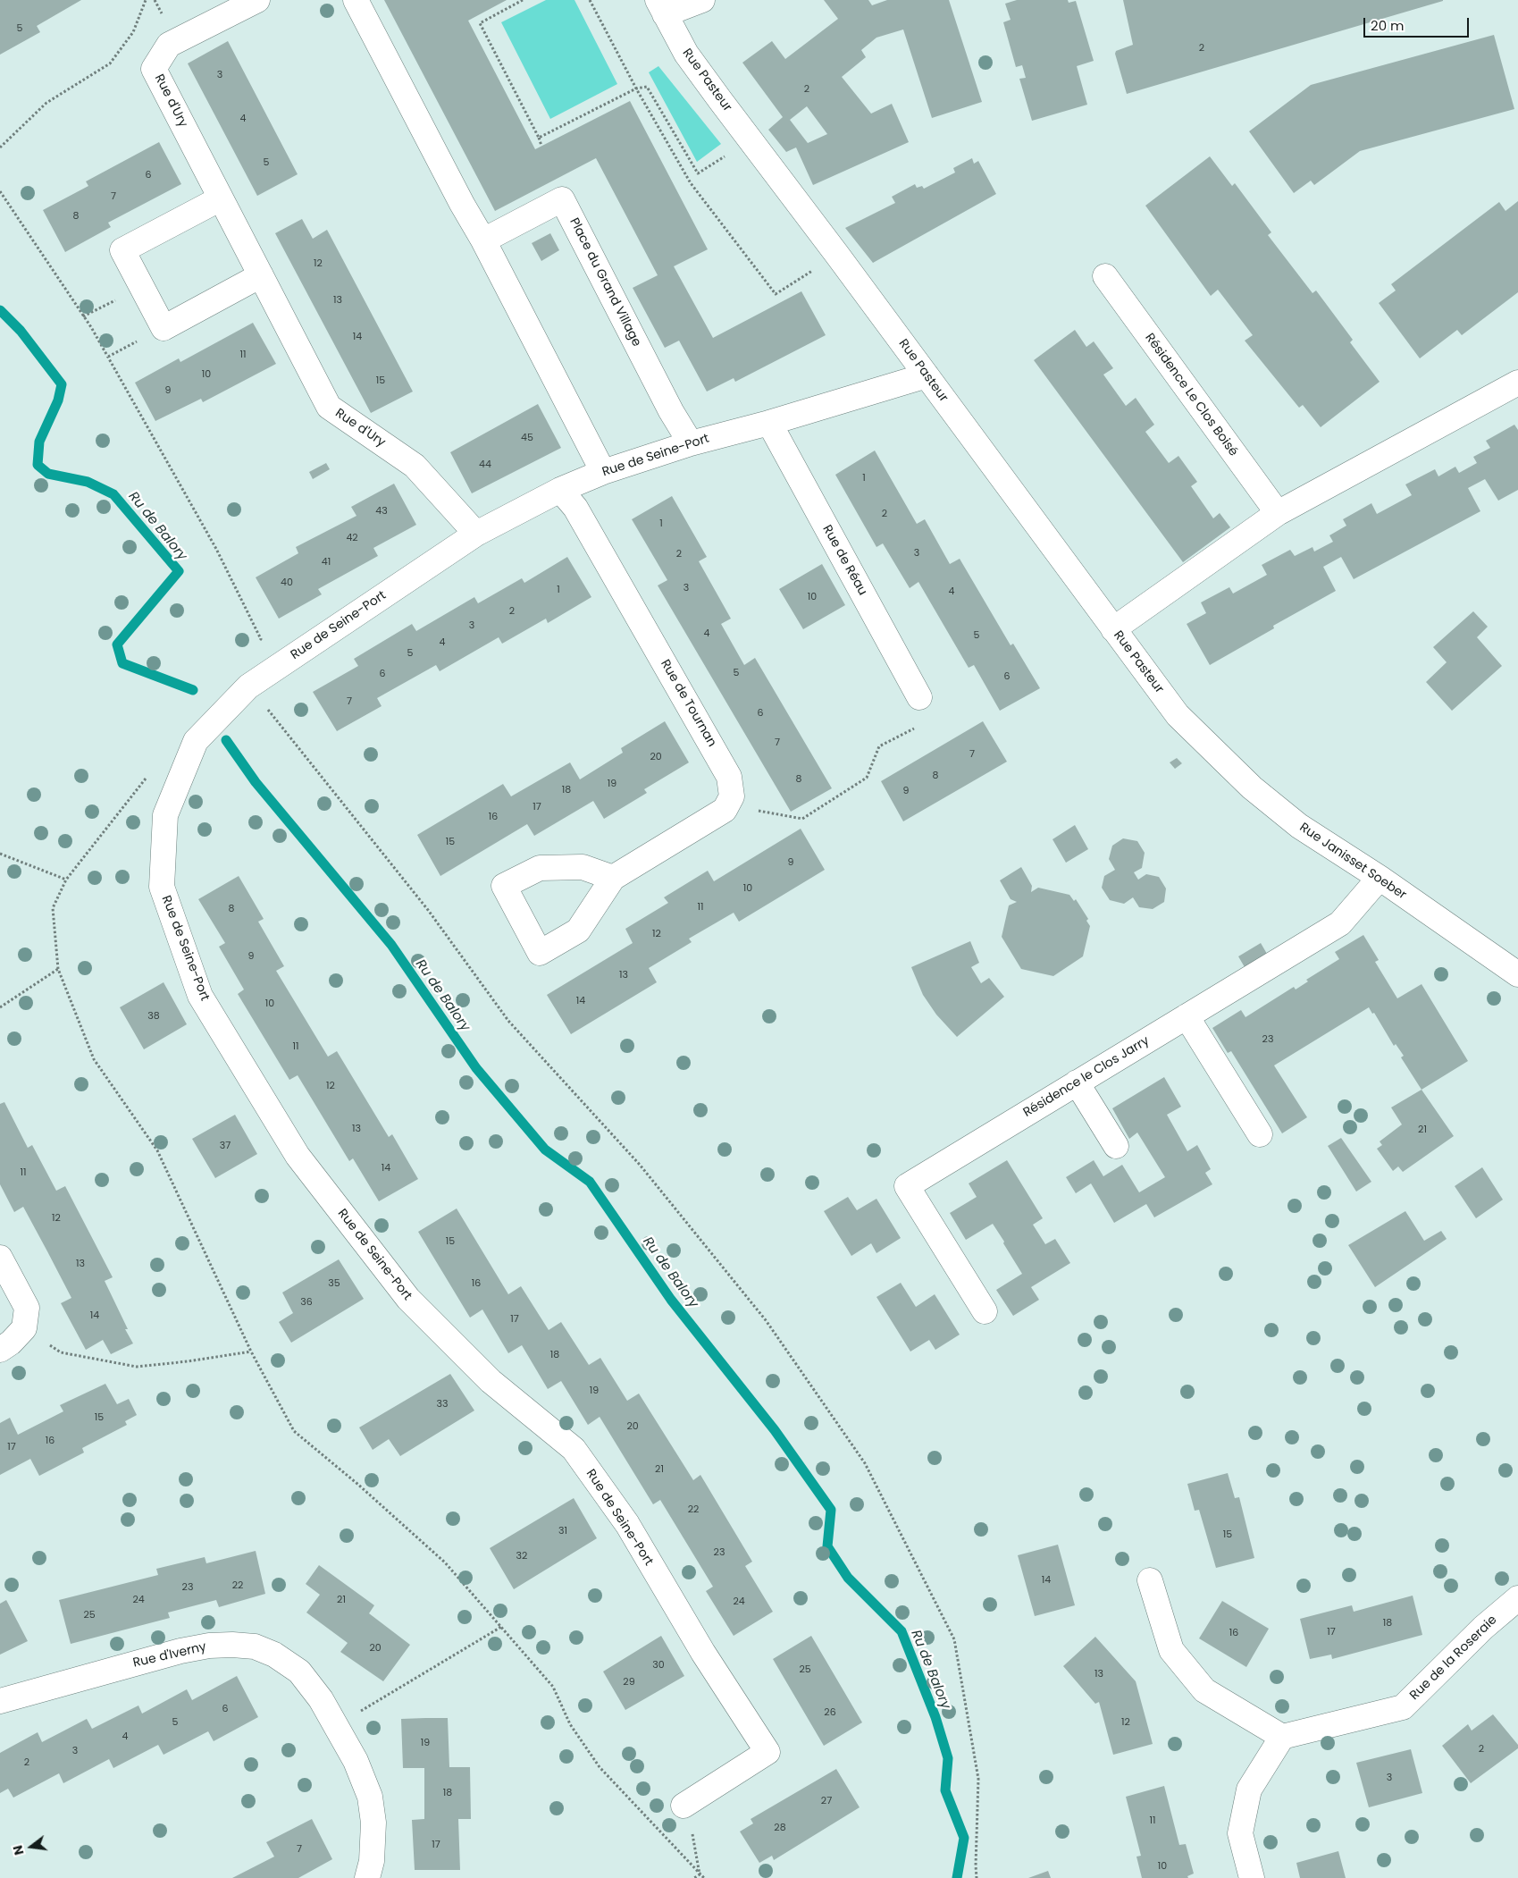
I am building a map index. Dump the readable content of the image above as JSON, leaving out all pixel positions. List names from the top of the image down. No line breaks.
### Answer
{"streets":{"street":["Rue Pasteur","Rue d'Ury","Place du Grand Village","Résidence Le Clos Boisé","Rue de Seine-Port","Rue de Réau","Rue de Tournan","Rue Janisset Soeber","Résidence le Clos Jarry","Rue d'Iverny","Rue de la Roseraie"]},"crossings":[["Rue Pasteur","Rue de Seine-Port"],["Rue Pasteur","Rue Janisset Soeber"],["Rue d'Ury","Rue de Seine-Port"],["Place du Grand Village","Rue de Seine-Port"],["Rue de Seine-Port","Rue de Réau"],["Rue de Seine-Port","Rue de Tournan"],["Rue Janisset Soeber","Résidence le Clos Jarry"]],"water":["Ru de Balory"],"house_numbers":["5","2","3","2","4","5","6","7","8","12","13","14","11","10","15","9","45","44","1","43","2","1","42","3","2","41","40","3","1","4","10","2","3","4","5","4","5","5","6","6","7","6","7","7","20","8","8","19","18","9","17","16","15","9","10","11","8","12","9","13","14","10","38","23","11","12","13","21","37","14","11","12","15","13","35","16","36","14","17","18","19","33","15","20","16","17","21","22","31","15","23","32","14","22","23","24","21","24","25","18","17","16","20","30","25","13","29","6","26","5","12","4","19","2","3","2","3","18","27","11","28","17","7","10"],"scale_bar":"20 m","north":"left"}
